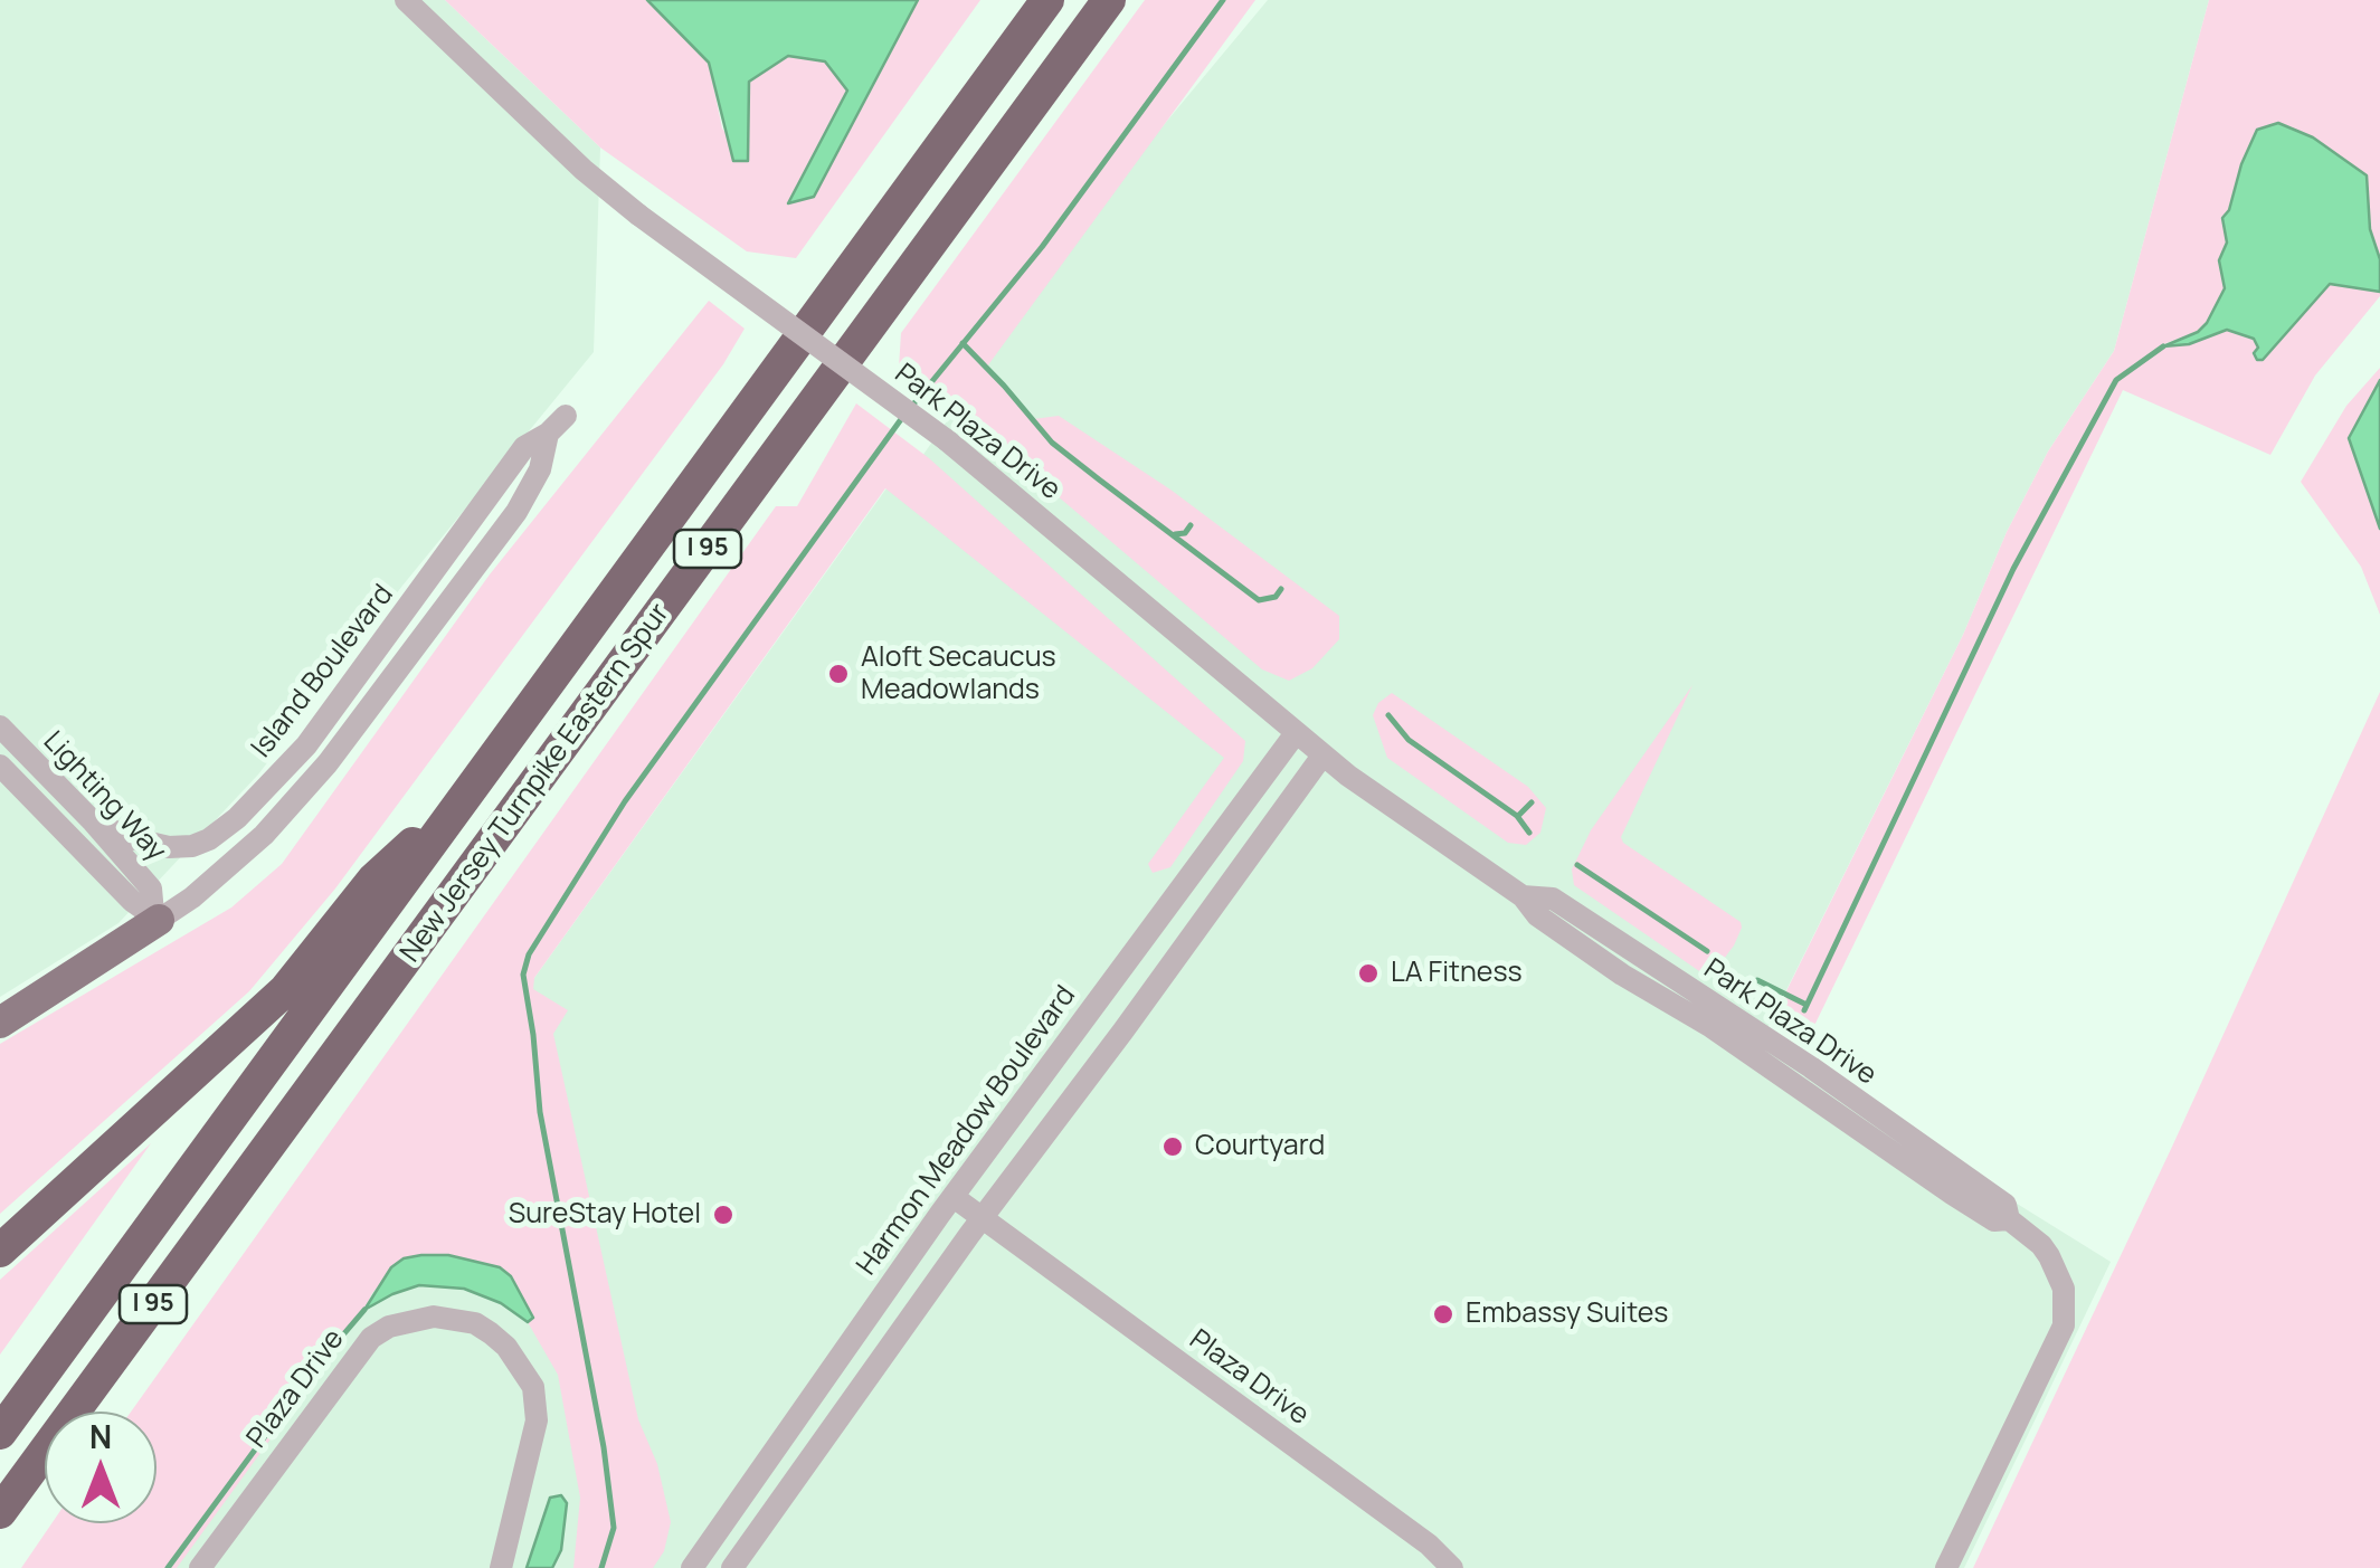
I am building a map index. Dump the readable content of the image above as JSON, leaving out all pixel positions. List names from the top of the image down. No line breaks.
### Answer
{"streets":{"highway":["I 95","New Jersey Turnpike Eastern Spur"],"street":["Park Plaza Drive","Island Boulevard","Lighting Way","Harmon Meadow Boulevard","Plaza Drive"]},"crossings":[["Park Plaza Drive","Harmon Meadow Boulevard"],["Island Boulevard","Lighting Way"],["Harmon Meadow Boulevard","Plaza Drive"]],"places":["Aloft Secaucus Meadowlands","LA Fitness","Courtyard","SureStay Hotel","Embassy Suites"],"north":"top"}
